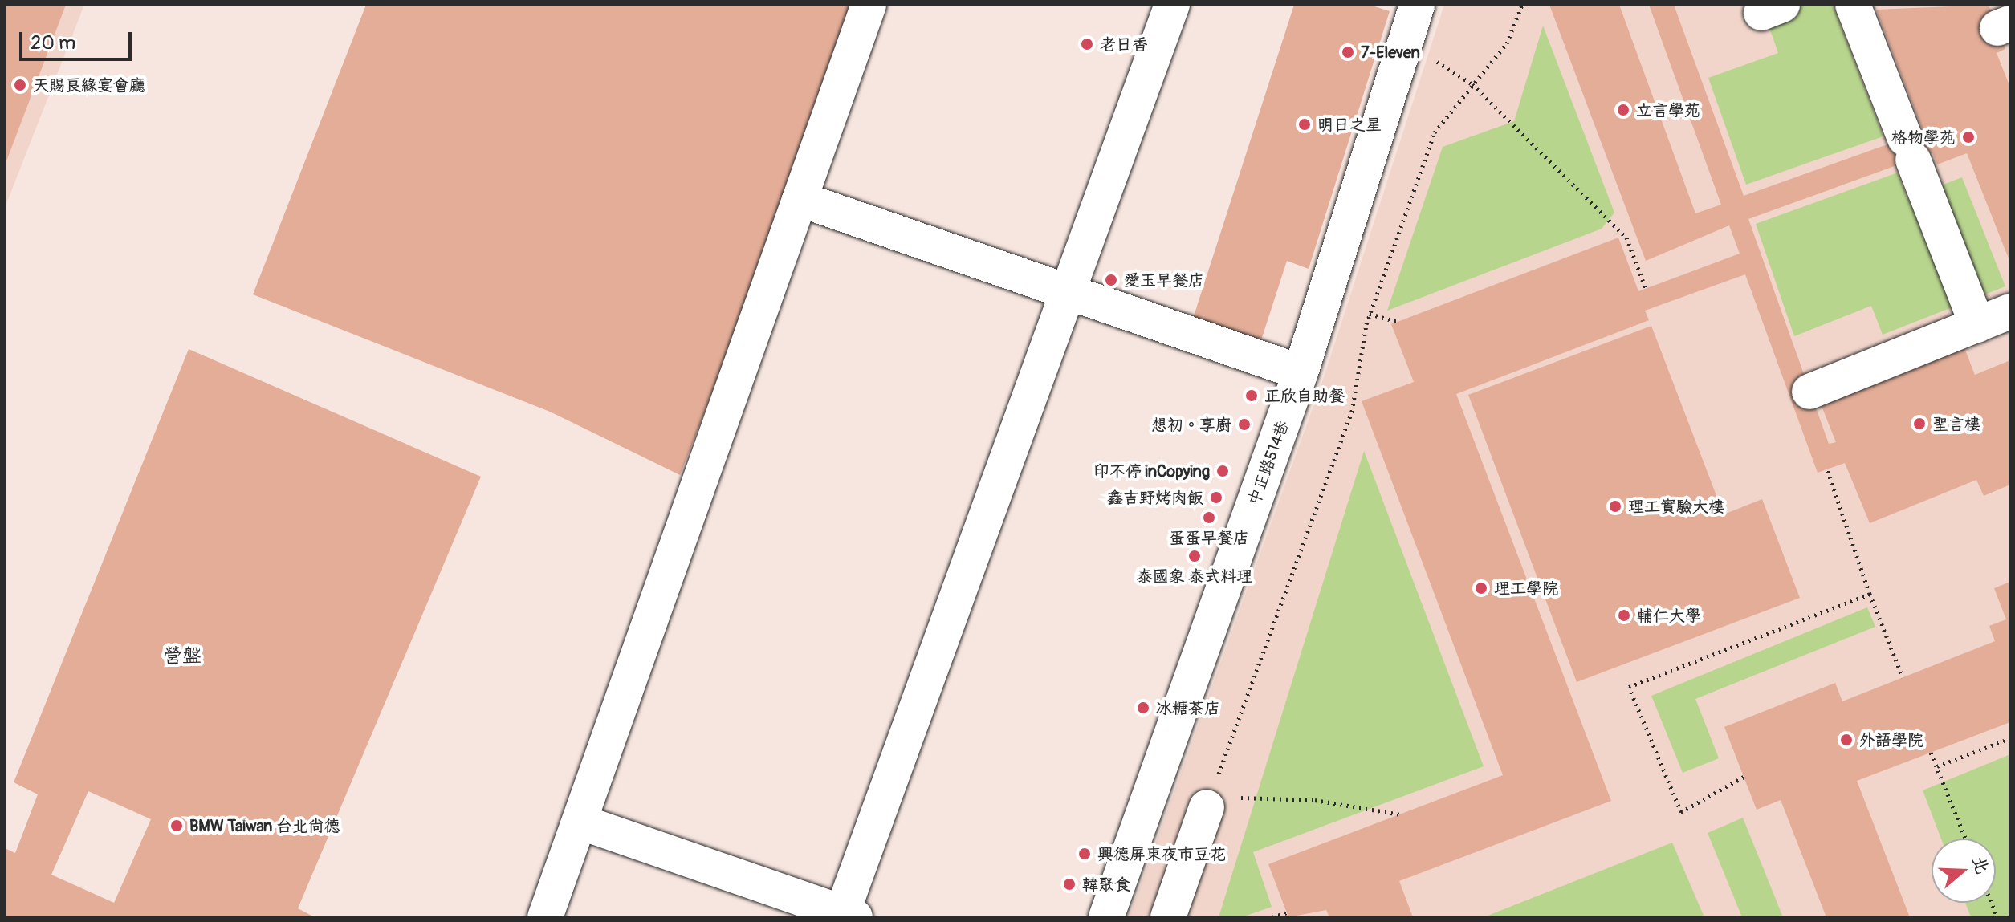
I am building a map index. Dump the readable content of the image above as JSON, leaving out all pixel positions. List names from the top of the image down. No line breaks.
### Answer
{"streets":{"street":["中正路514巷"]},"districts":["營盤"],"places":["老日香","7-Eleven","天賜良緣宴會廳","立言學苑","明日之星","格物學苑","愛玉早餐店","正欣自助餐","聖言樓","想初。享廚","印不停 inCopying","鑫吉野烤肉飯","理工實驗大樓","蛋蛋早餐店","泰國象 泰式料理","理工學院","輔仁大學","冰糖茶店","外語學院","BMW Taiwan 台北尚德","興德屏東夜市豆花","韓聚食"],"scale_bar":"20 m","north":"right"}
